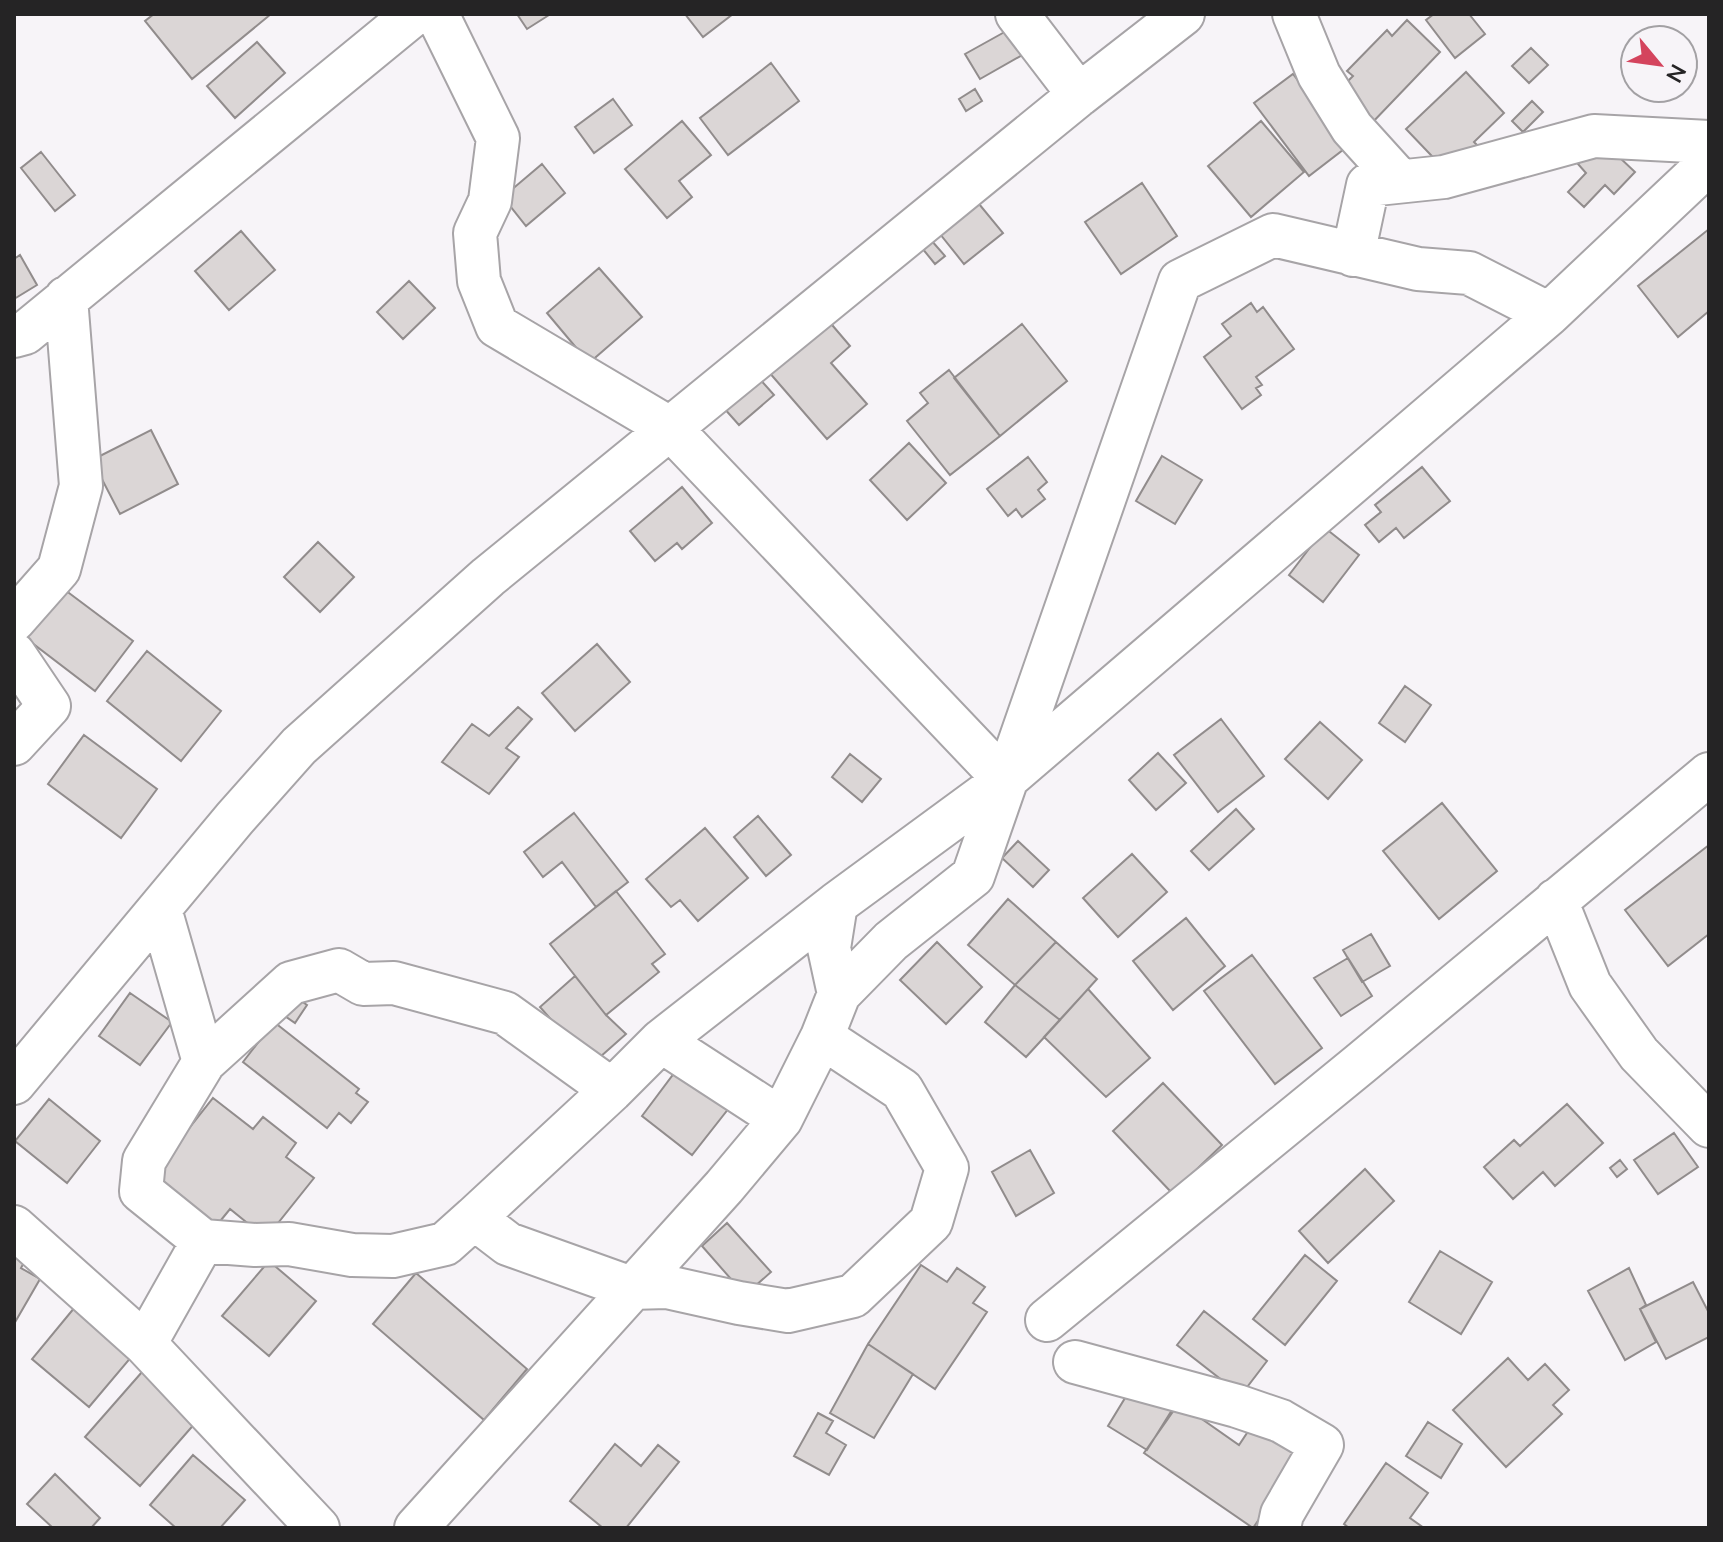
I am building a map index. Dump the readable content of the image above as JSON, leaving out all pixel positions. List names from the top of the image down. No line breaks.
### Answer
{"north":"bottom right"}
